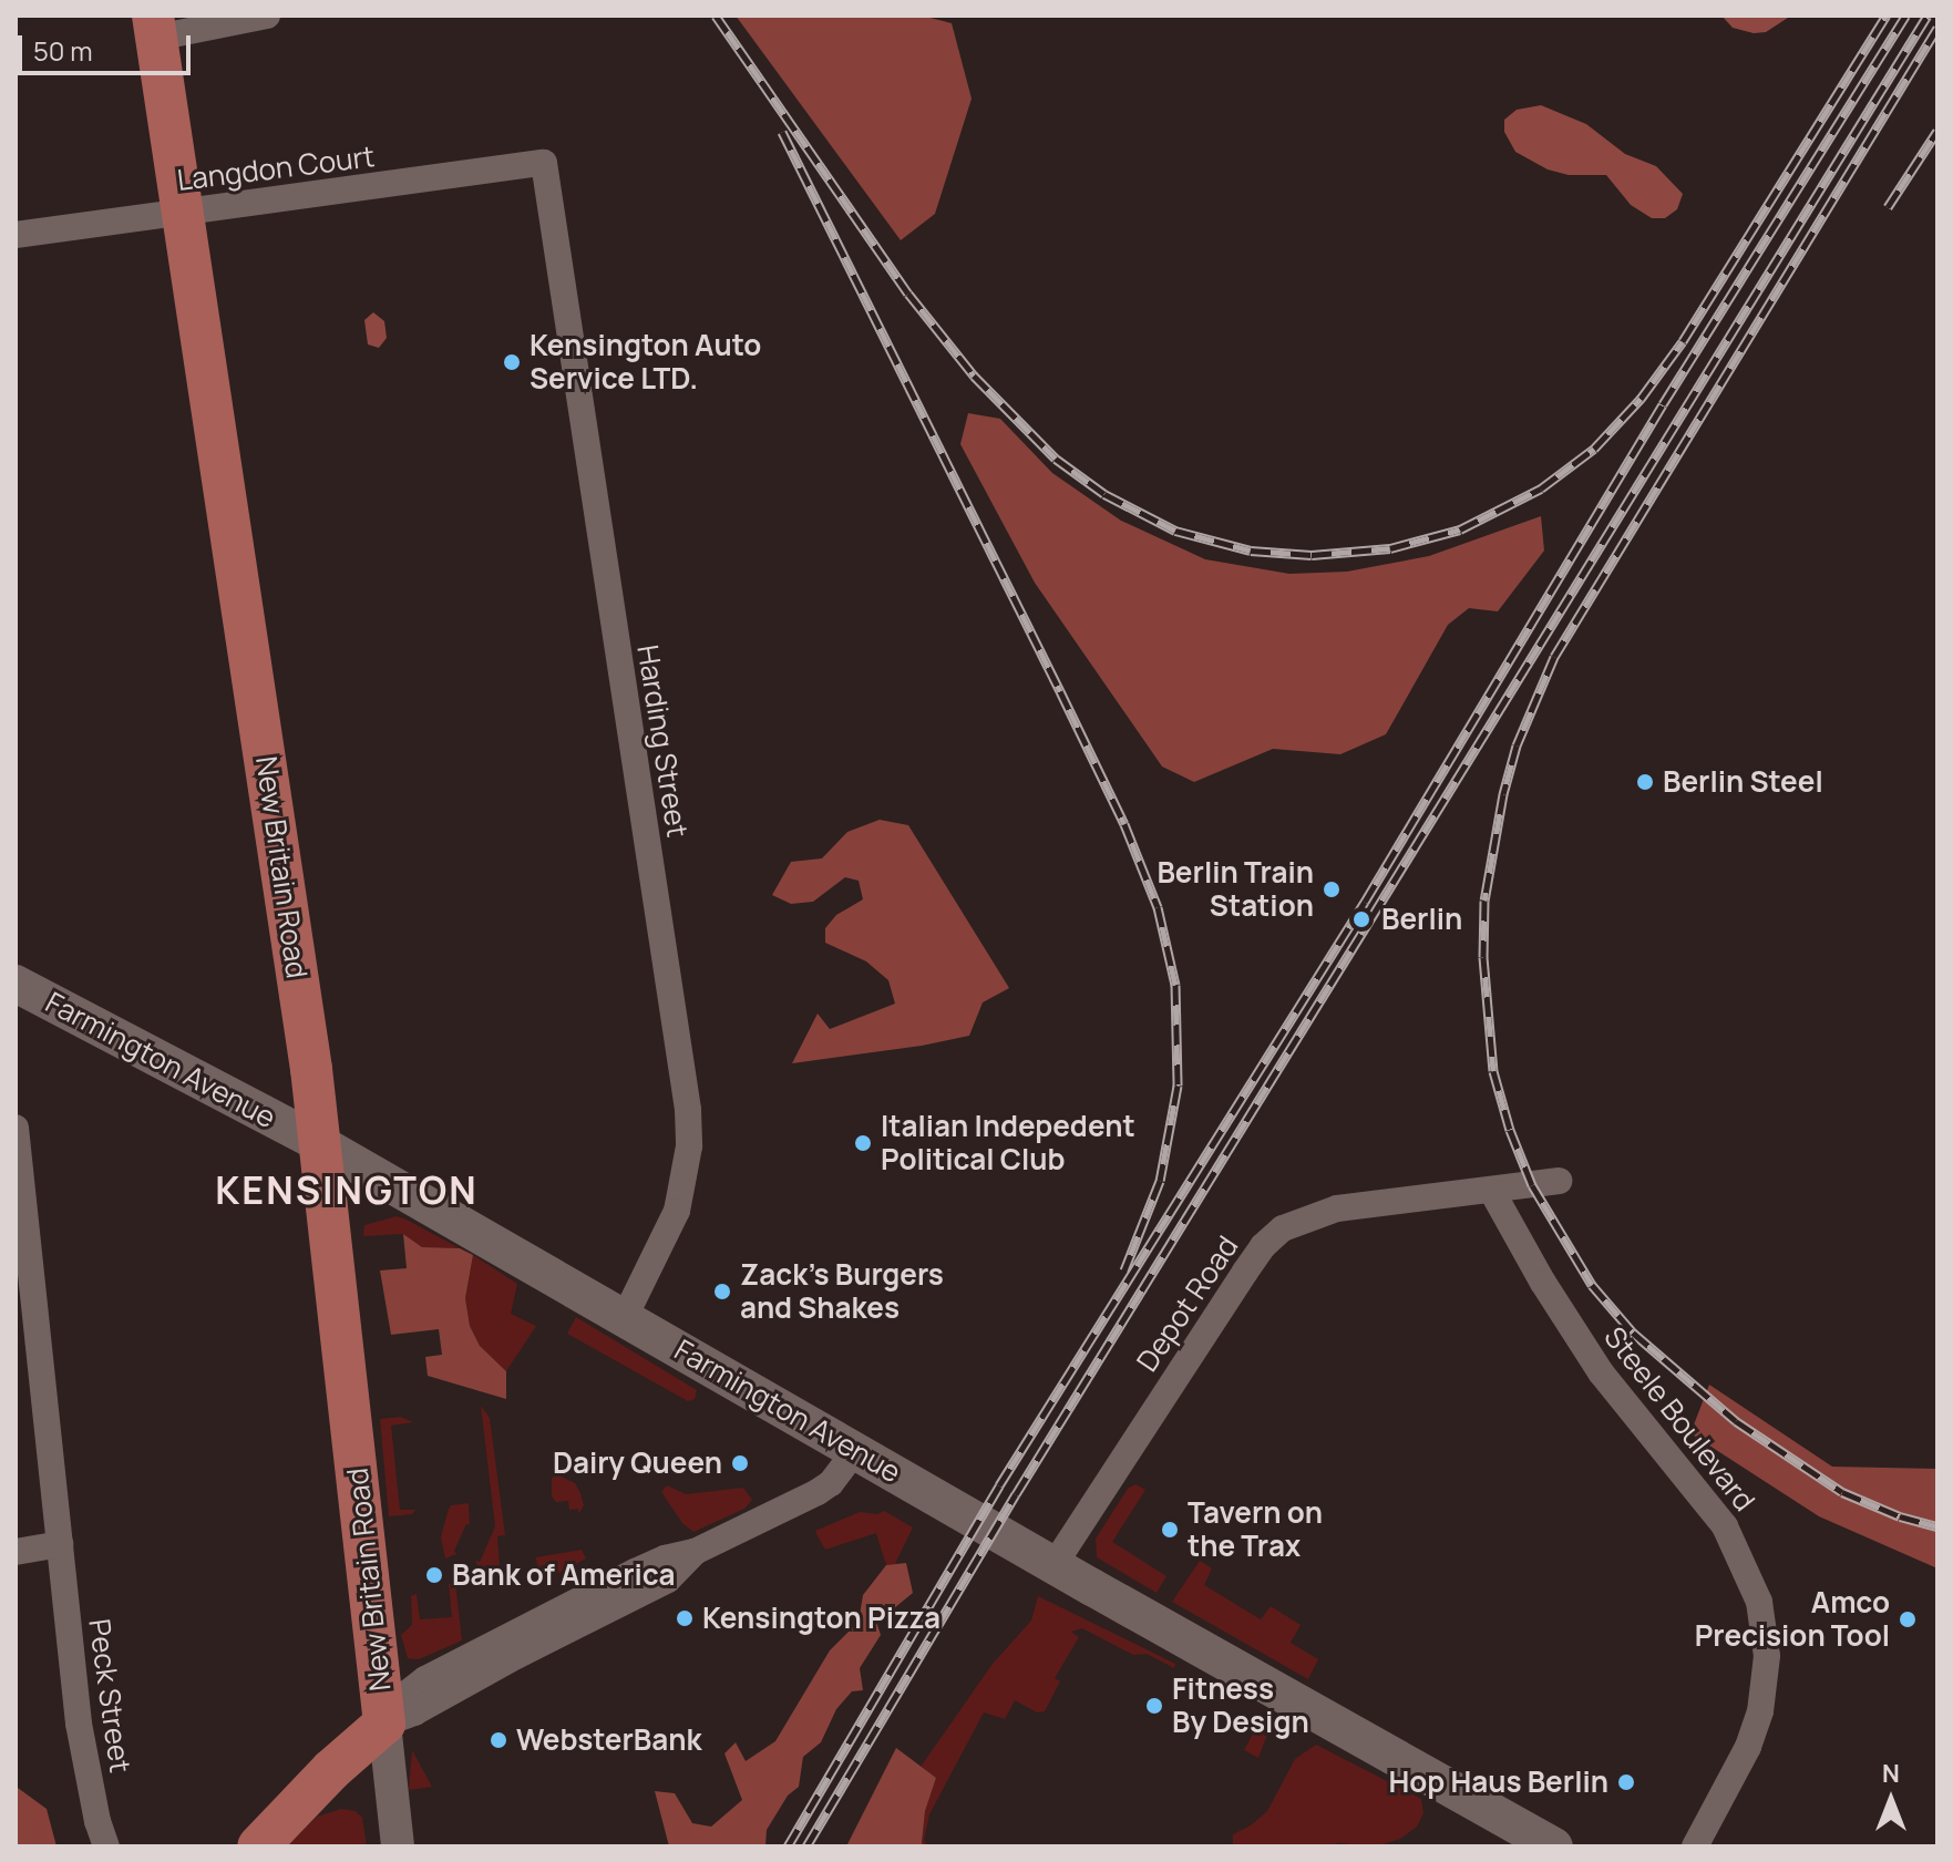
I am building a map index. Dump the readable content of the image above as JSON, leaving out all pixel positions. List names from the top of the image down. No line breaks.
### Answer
{"streets":{"main road":["New Britain Road","Farmington Avenue"],"street":["Langdon Court","Harding Street","Depot Road","Steele Boulevard","Peck Street"]},"crossings":[["Langdon Court","Harding Street"],["Langdon Court","New Britain Road"],["Harding Street","Farmington Avenue"],["New Britain Road","Farmington Avenue"],["Farmington Avenue","Depot Road"],["Depot Road","Steele Boulevard"]],"districts":["KENSINGTON"],"places":["Kensington Auto Service LTD.","Berlin Steel","Berlin Train Station","Berlin","Italian Indepedent Political Club","Zack's Burgers and Shakes","Dairy Queen","Tavern on the Trax","Bank of America","Kensington Pizza","Amco Precision Tool","Fitness By Design","WebsterBank","Hop Haus Berlin"],"scale_bar":"50 m","north":"top"}
